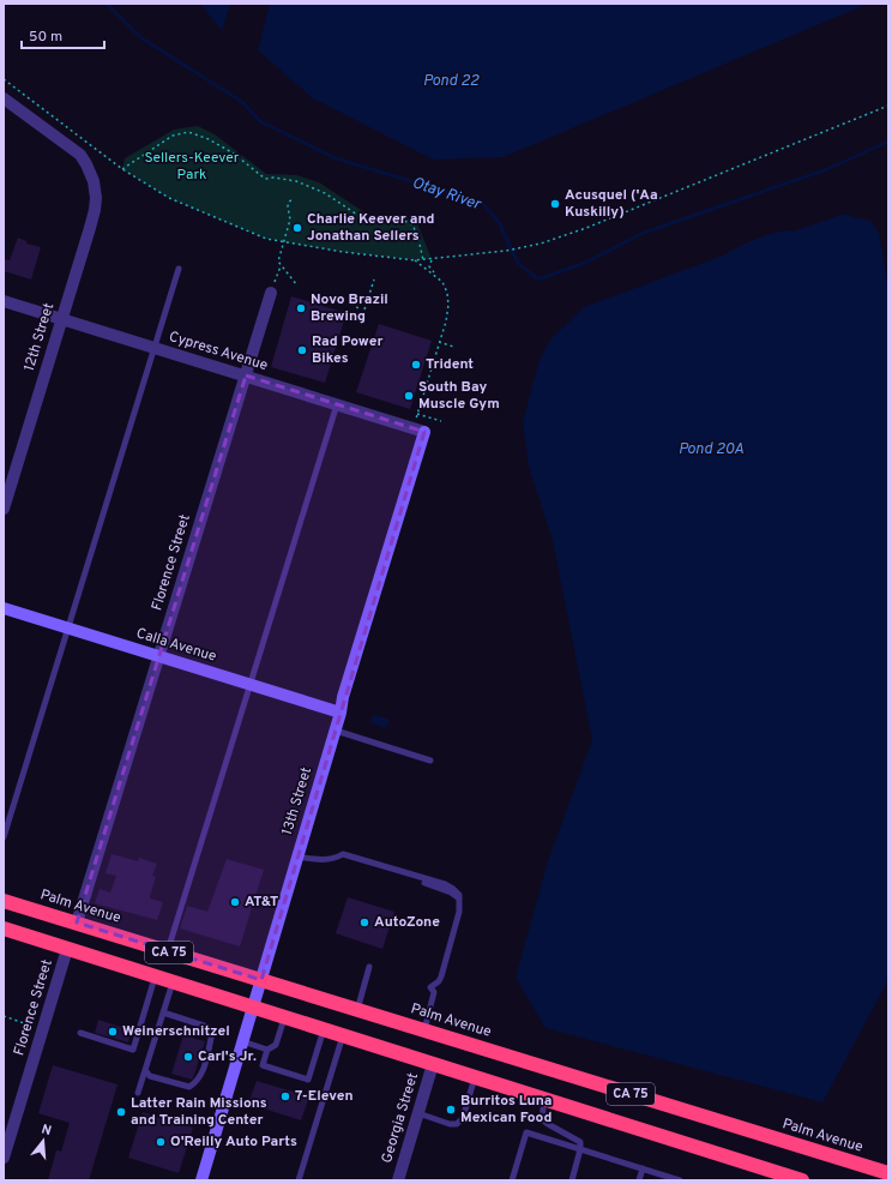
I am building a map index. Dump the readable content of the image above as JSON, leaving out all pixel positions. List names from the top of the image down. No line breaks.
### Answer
{"streets":{"highway":["Palm Avenue","CA 75"],"street":["12th Street","Cypress Avenue","Florence Street","Calla Avenue","13th Street","Georgia Street"]},"crossings":[["12th Street","Cypress Avenue"],["Cypress Avenue","Florence Street"],["Cypress Avenue","13th Street"],["Florence Street","Calla Avenue"],["Florence Street","Palm Avenue"],["Florence Street","CA 75"],["Calla Avenue","13th Street"],["13th Street","Palm Avenue"],["13th Street","CA 75"],["CA 75","Georgia Street"]],"water":["Pond 22","Otay River","Pond 20A"],"parks":["Sellers-Keever Park"],"places":["Acusquel ('Aa Kuskilly)","Charlie Keever and Jonathan Sellers","Novo Brazil Brewing","Rad Power Bikes","Trident","South Bay Muscle Gym","AT&T","AutoZone","Weinerschnitzel","Carl's Jr.","7-Eleven","Burritos Luna Mexican Food","Latter Rain Missions and Training Center","O'Reilly Auto Parts"],"scale_bar":"50 m","north":"top"}
